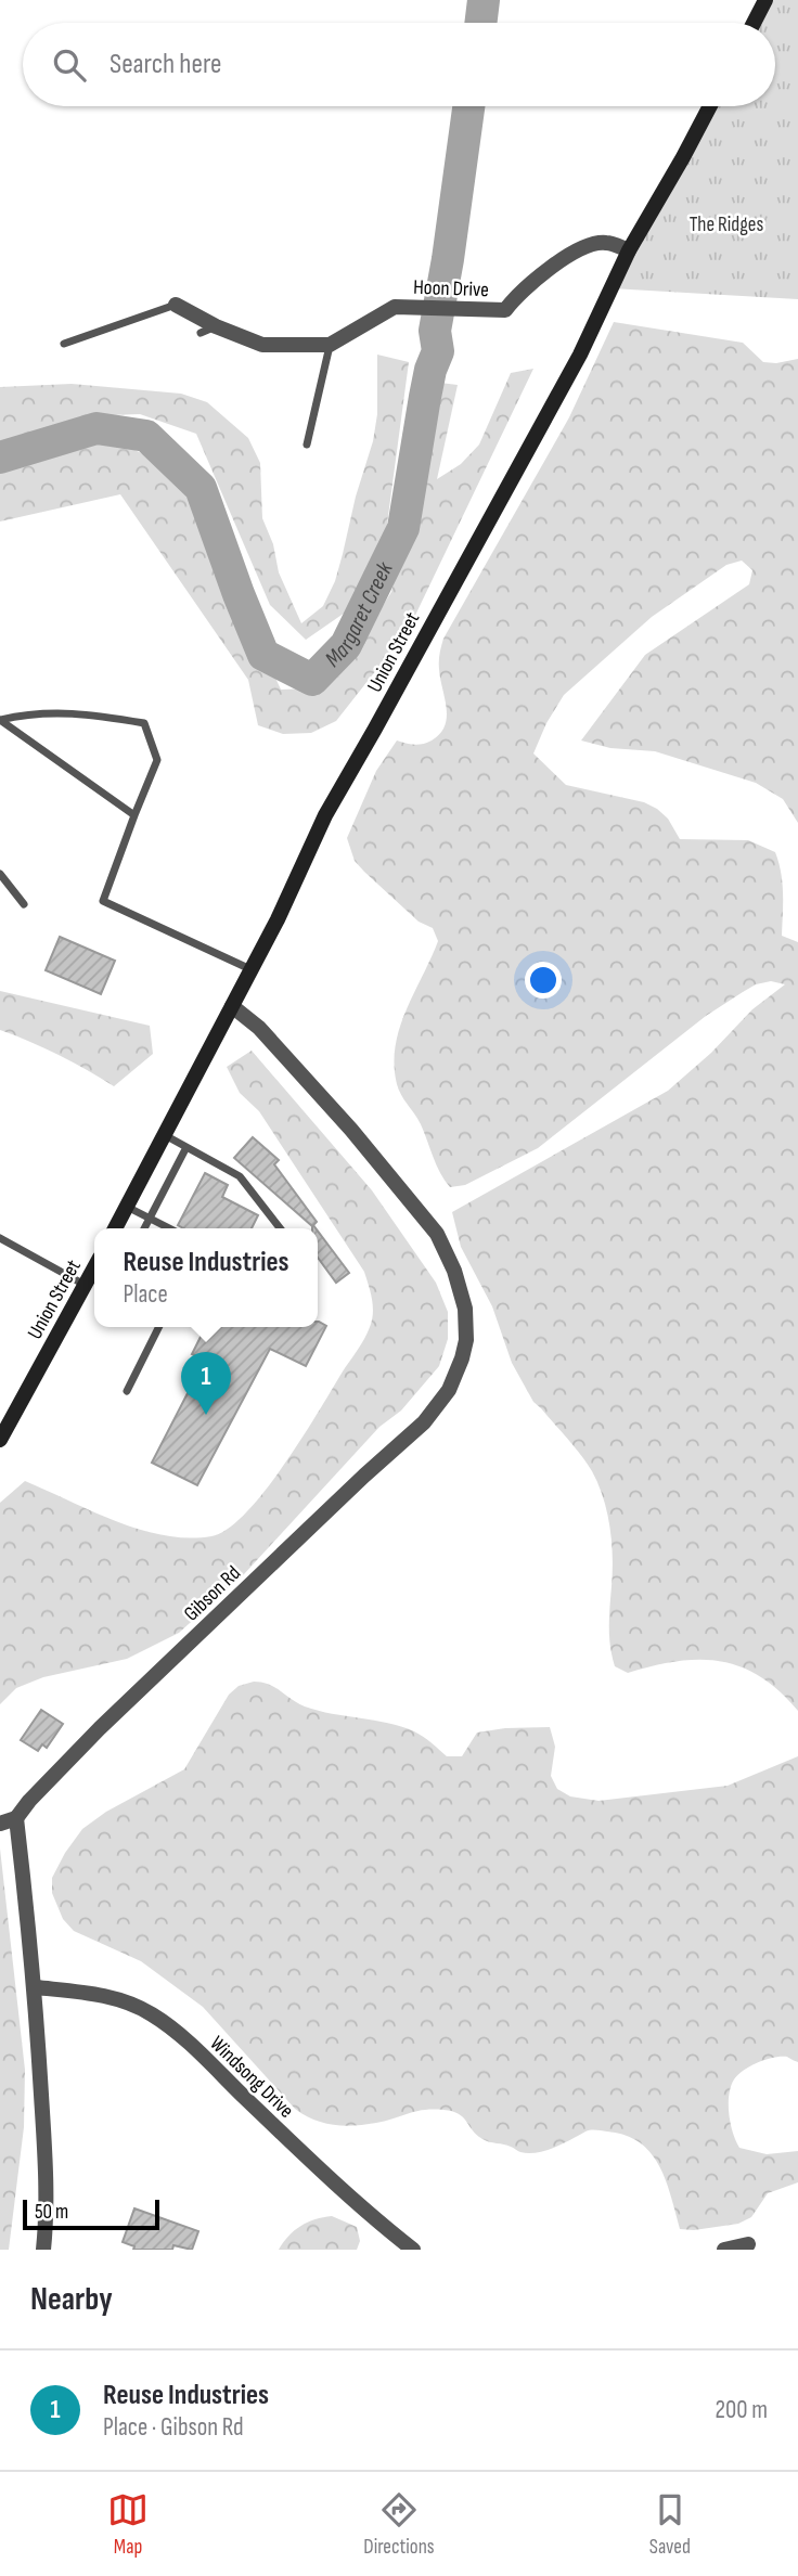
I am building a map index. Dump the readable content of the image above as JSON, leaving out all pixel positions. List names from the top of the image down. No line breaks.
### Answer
{"streets":{"main road":["Union Street"],"street":["Hoon Drive","Gibson Rd","Windsong Drive"]},"crossings":[["Hoon Drive","Union Street"],["Union Street","Gibson Rd"]],"water":["Margaret Creek"],"parks":["The Ridges"],"scale_bar":"50 m","page":{"search":"Search here","popup":["Reuse Industries","Place"],"pins":"1","scale":"50 m","heading":"Nearby","list":[{"mark":"1","name":"Reuse Industries","note":"Place · Gibson Rd","value":"200 m"}],"nav":["Map","Directions","Saved"]}}
